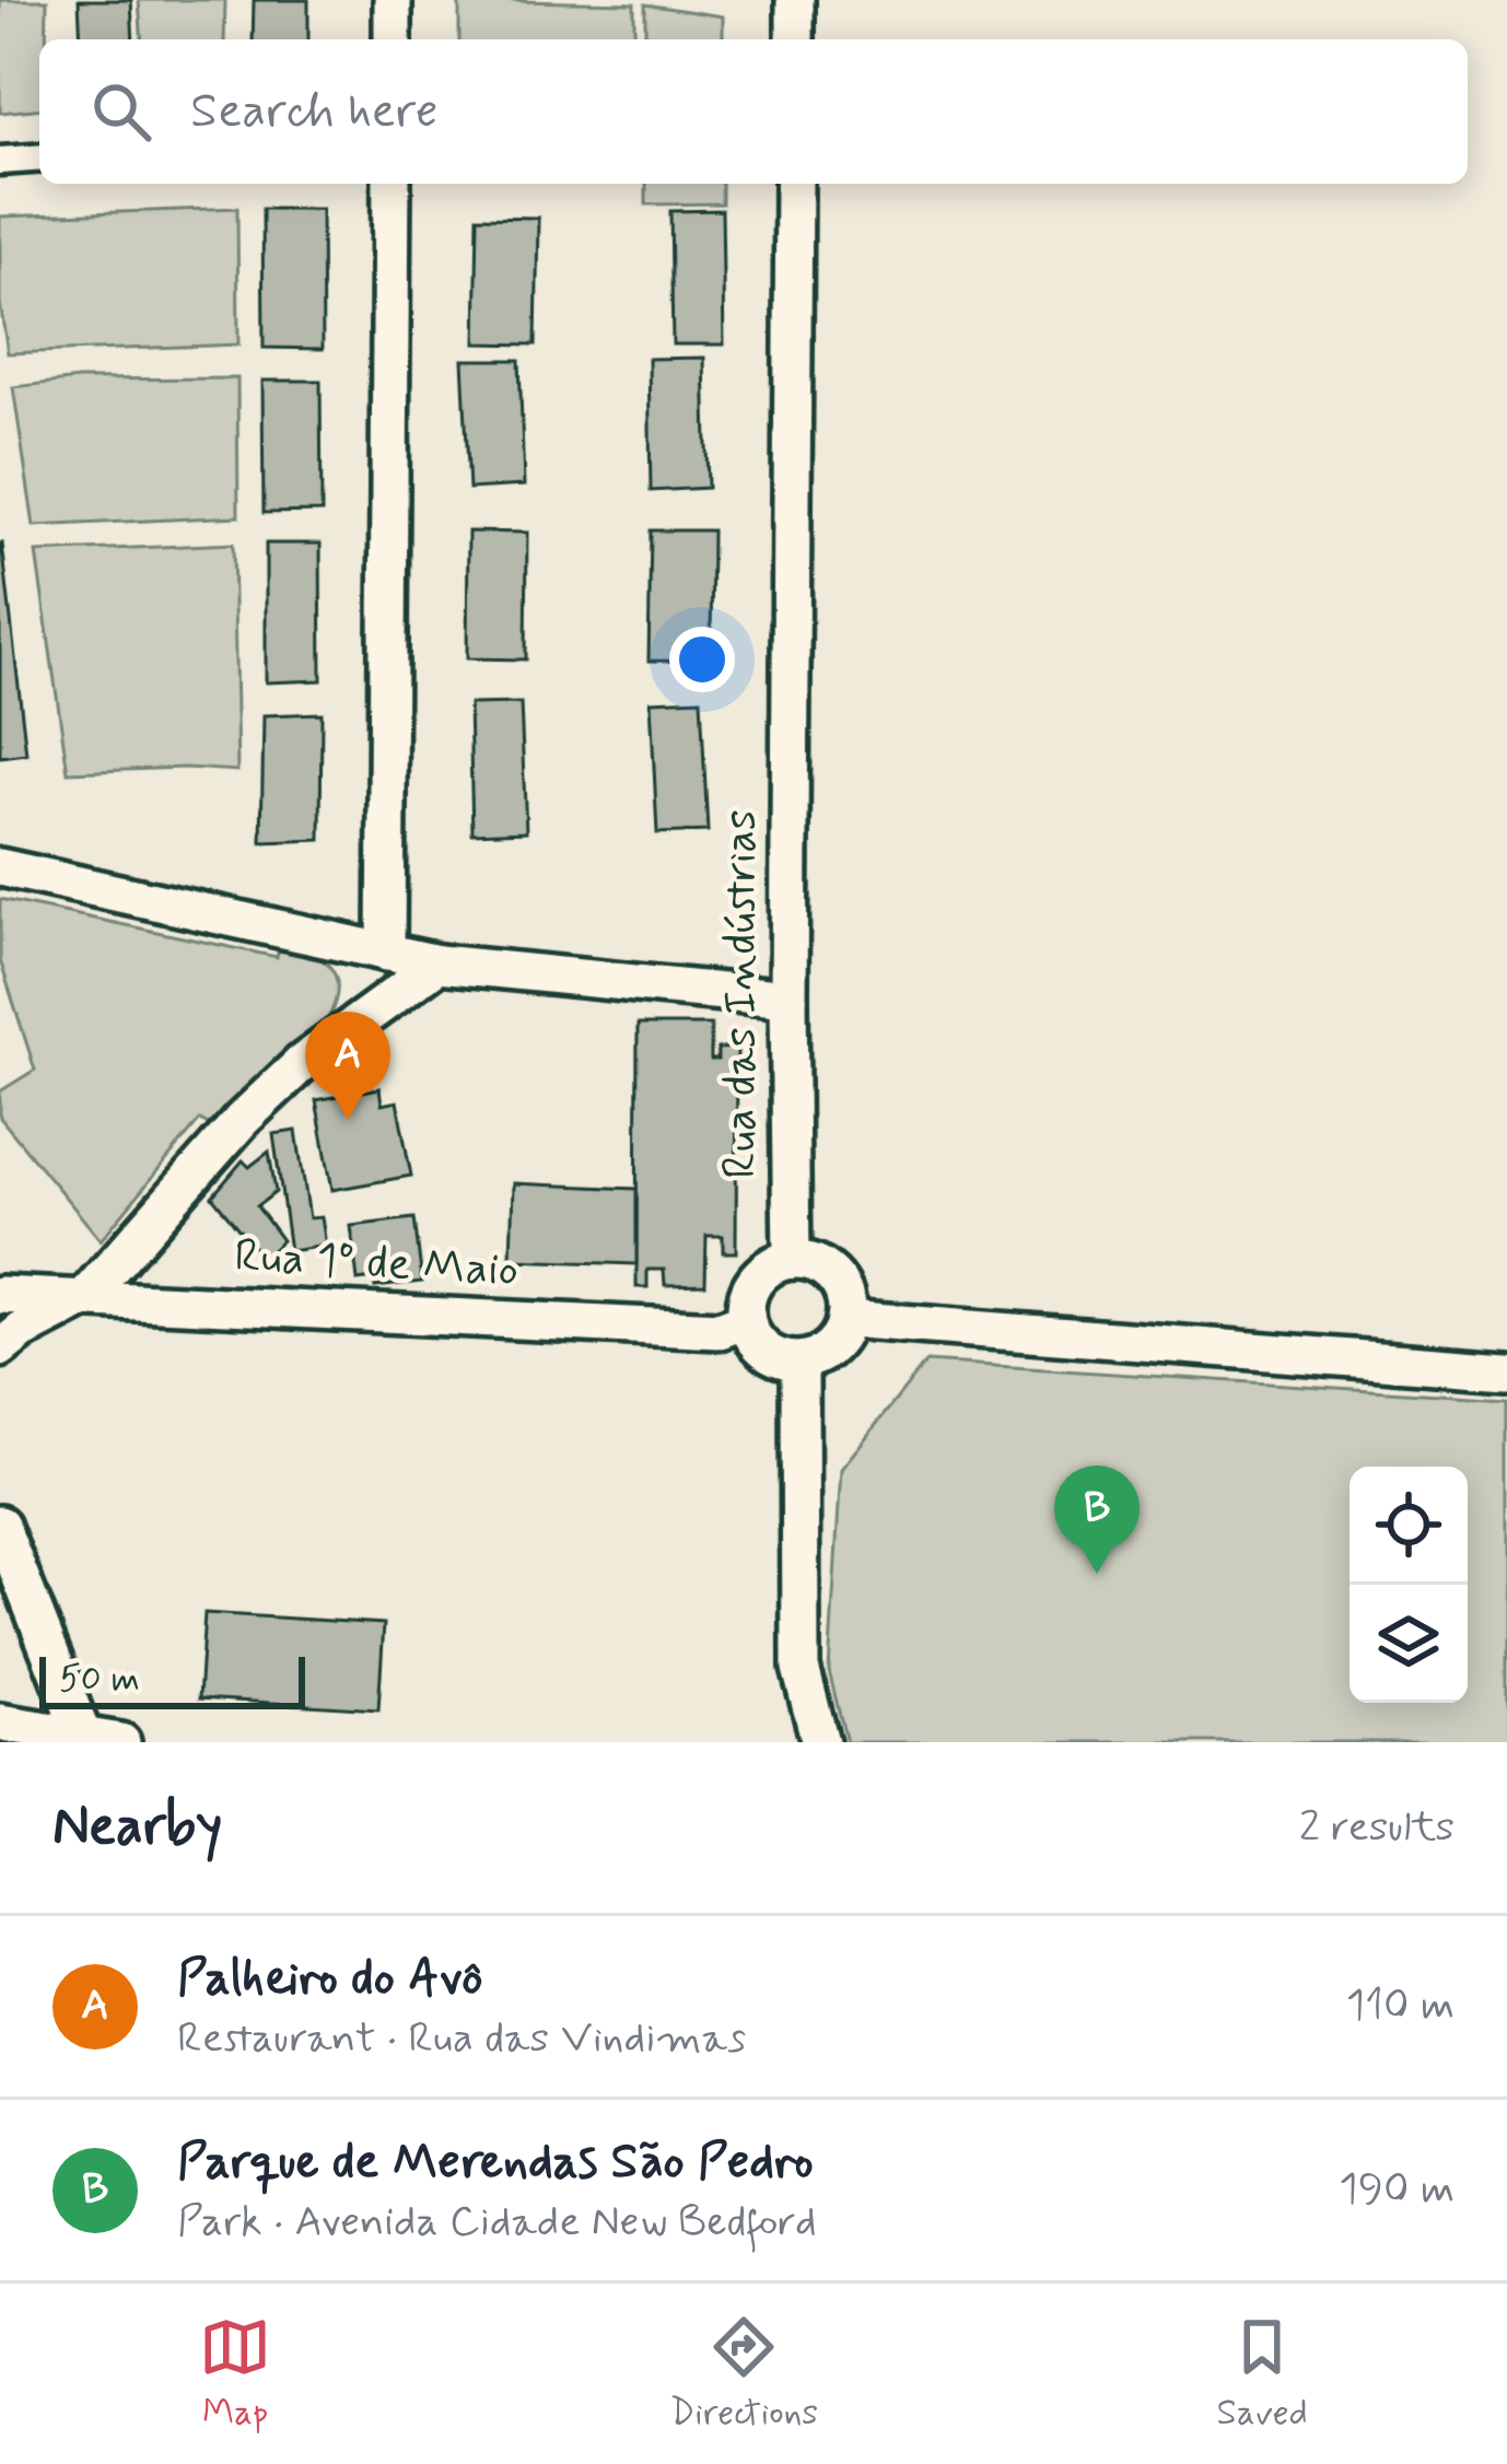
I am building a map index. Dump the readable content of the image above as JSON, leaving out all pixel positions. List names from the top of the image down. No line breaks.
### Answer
{"streets":{"street":["Rua das Indústrias","Rua 1º de Maio"]},"crossings":[["Rua das Indústrias","Rua 1º de Maio"]],"scale_bar":"50 m","page":{"search":"Search here","pins":["A","B"],"scale":"50 m","heading":["Nearby","2 results"],"list":[{"mark":"A","name":"Palheiro do Avô","note":"Restaurant · Rua das Vindimas","value":"110 m"},{"mark":"B","name":"Parque de Merendas São Pedro","note":"Park · Avenida Cidade New Bedford","value":"190 m"}],"nav":["Map","Directions","Saved"]}}
